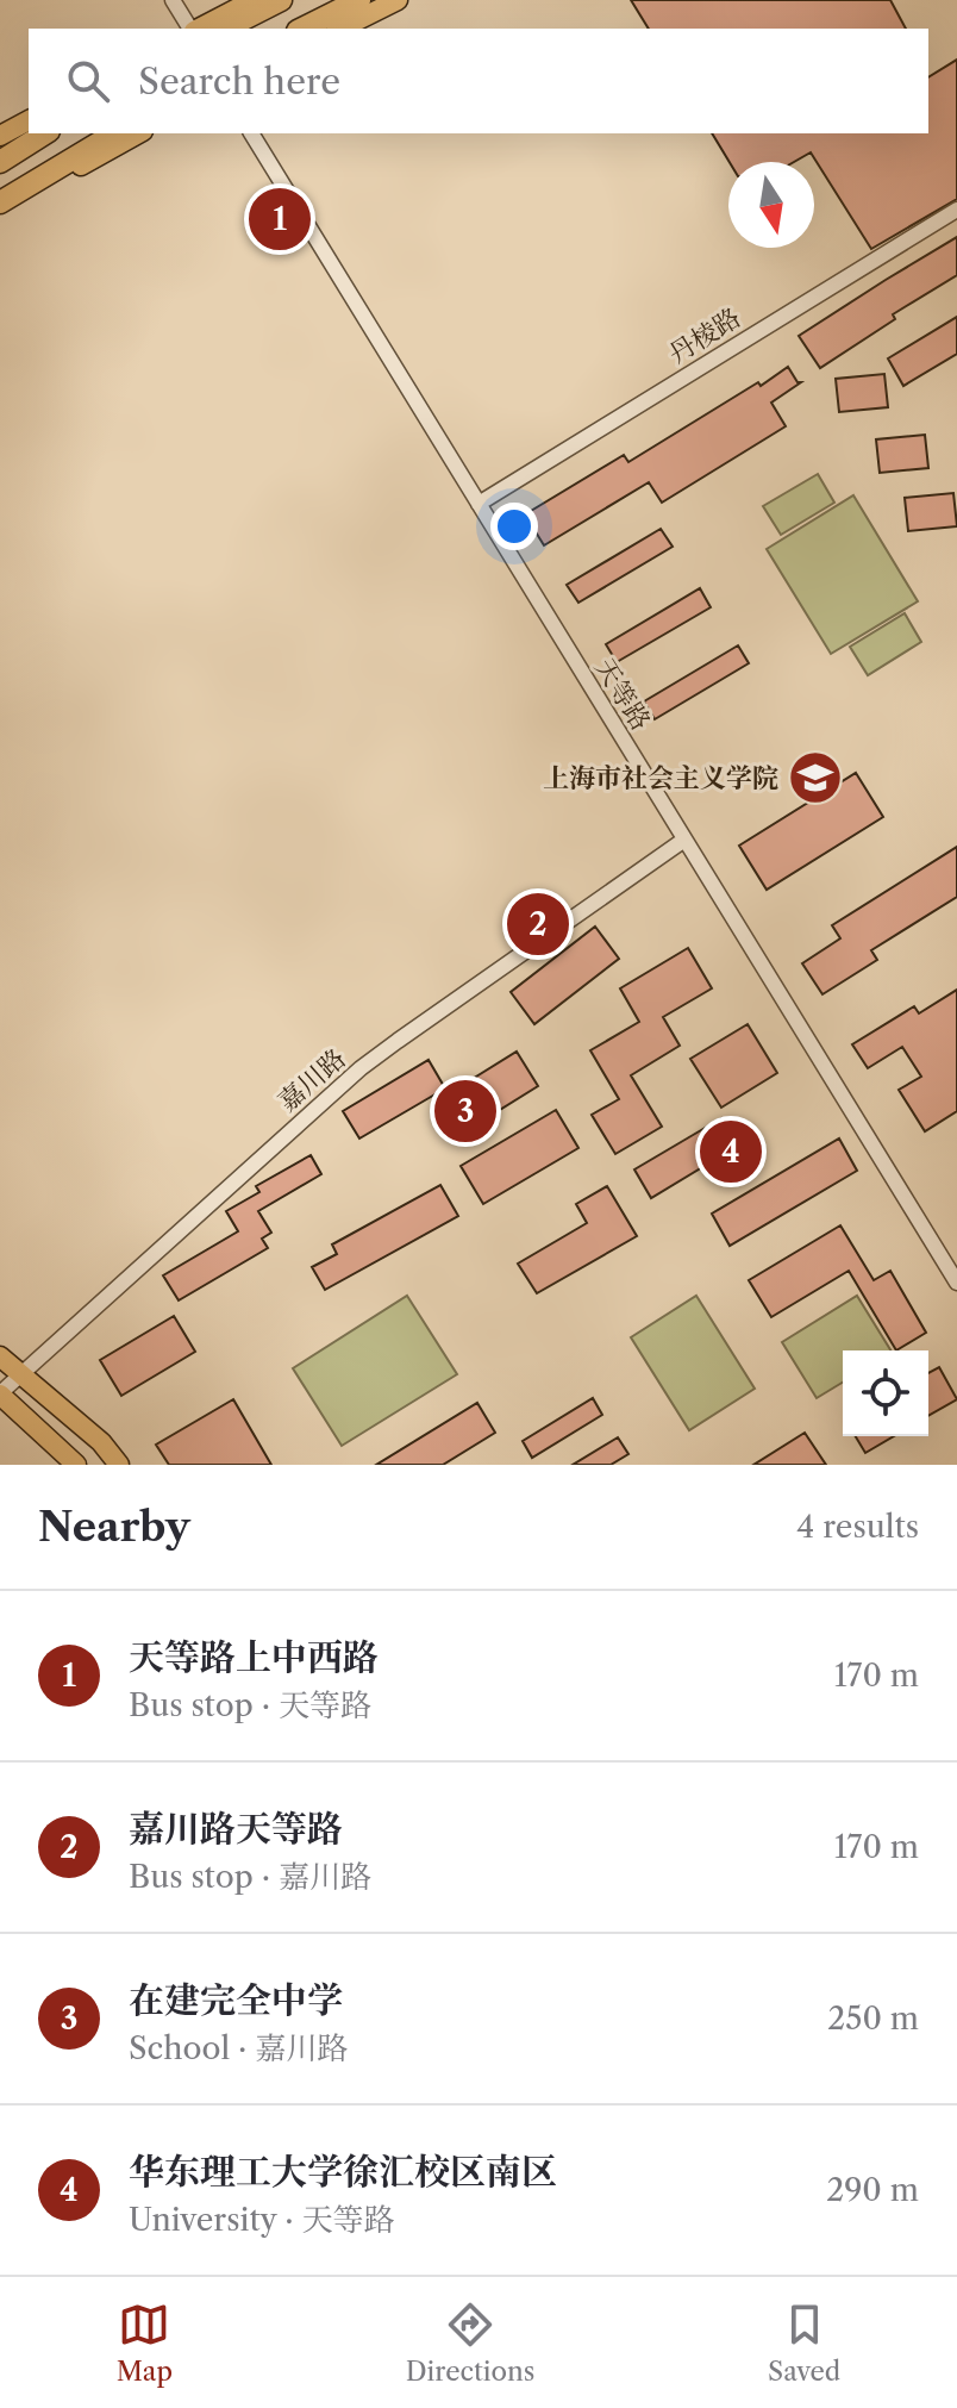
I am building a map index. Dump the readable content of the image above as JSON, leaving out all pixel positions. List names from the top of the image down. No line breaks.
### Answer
{"streets":{"street":["丹棱路","天等路","嘉川路"]},"crossings":[["丹棱路","天等路"],["天等路","嘉川路"]],"places":{"school or university":["上海市社会主义学院"]},"north":"bottom","page":{"search":"Search here","pins":["1","2","3","4"],"heading":["Nearby","4 results"],"list":[{"mark":"1","name":"天等路上中西路","note":"Bus stop · 天等路","value":"170 m"},{"mark":"2","name":"嘉川路天等路","note":"Bus stop · 嘉川路","value":"170 m"},{"mark":"3","name":"在建完全中学","note":"School · 嘉川路","value":"250 m"},{"mark":"4","name":"华东理工大学徐汇校区南区","note":"University · 天等路","value":"290 m"}],"nav":["Map","Directions","Saved"]}}
